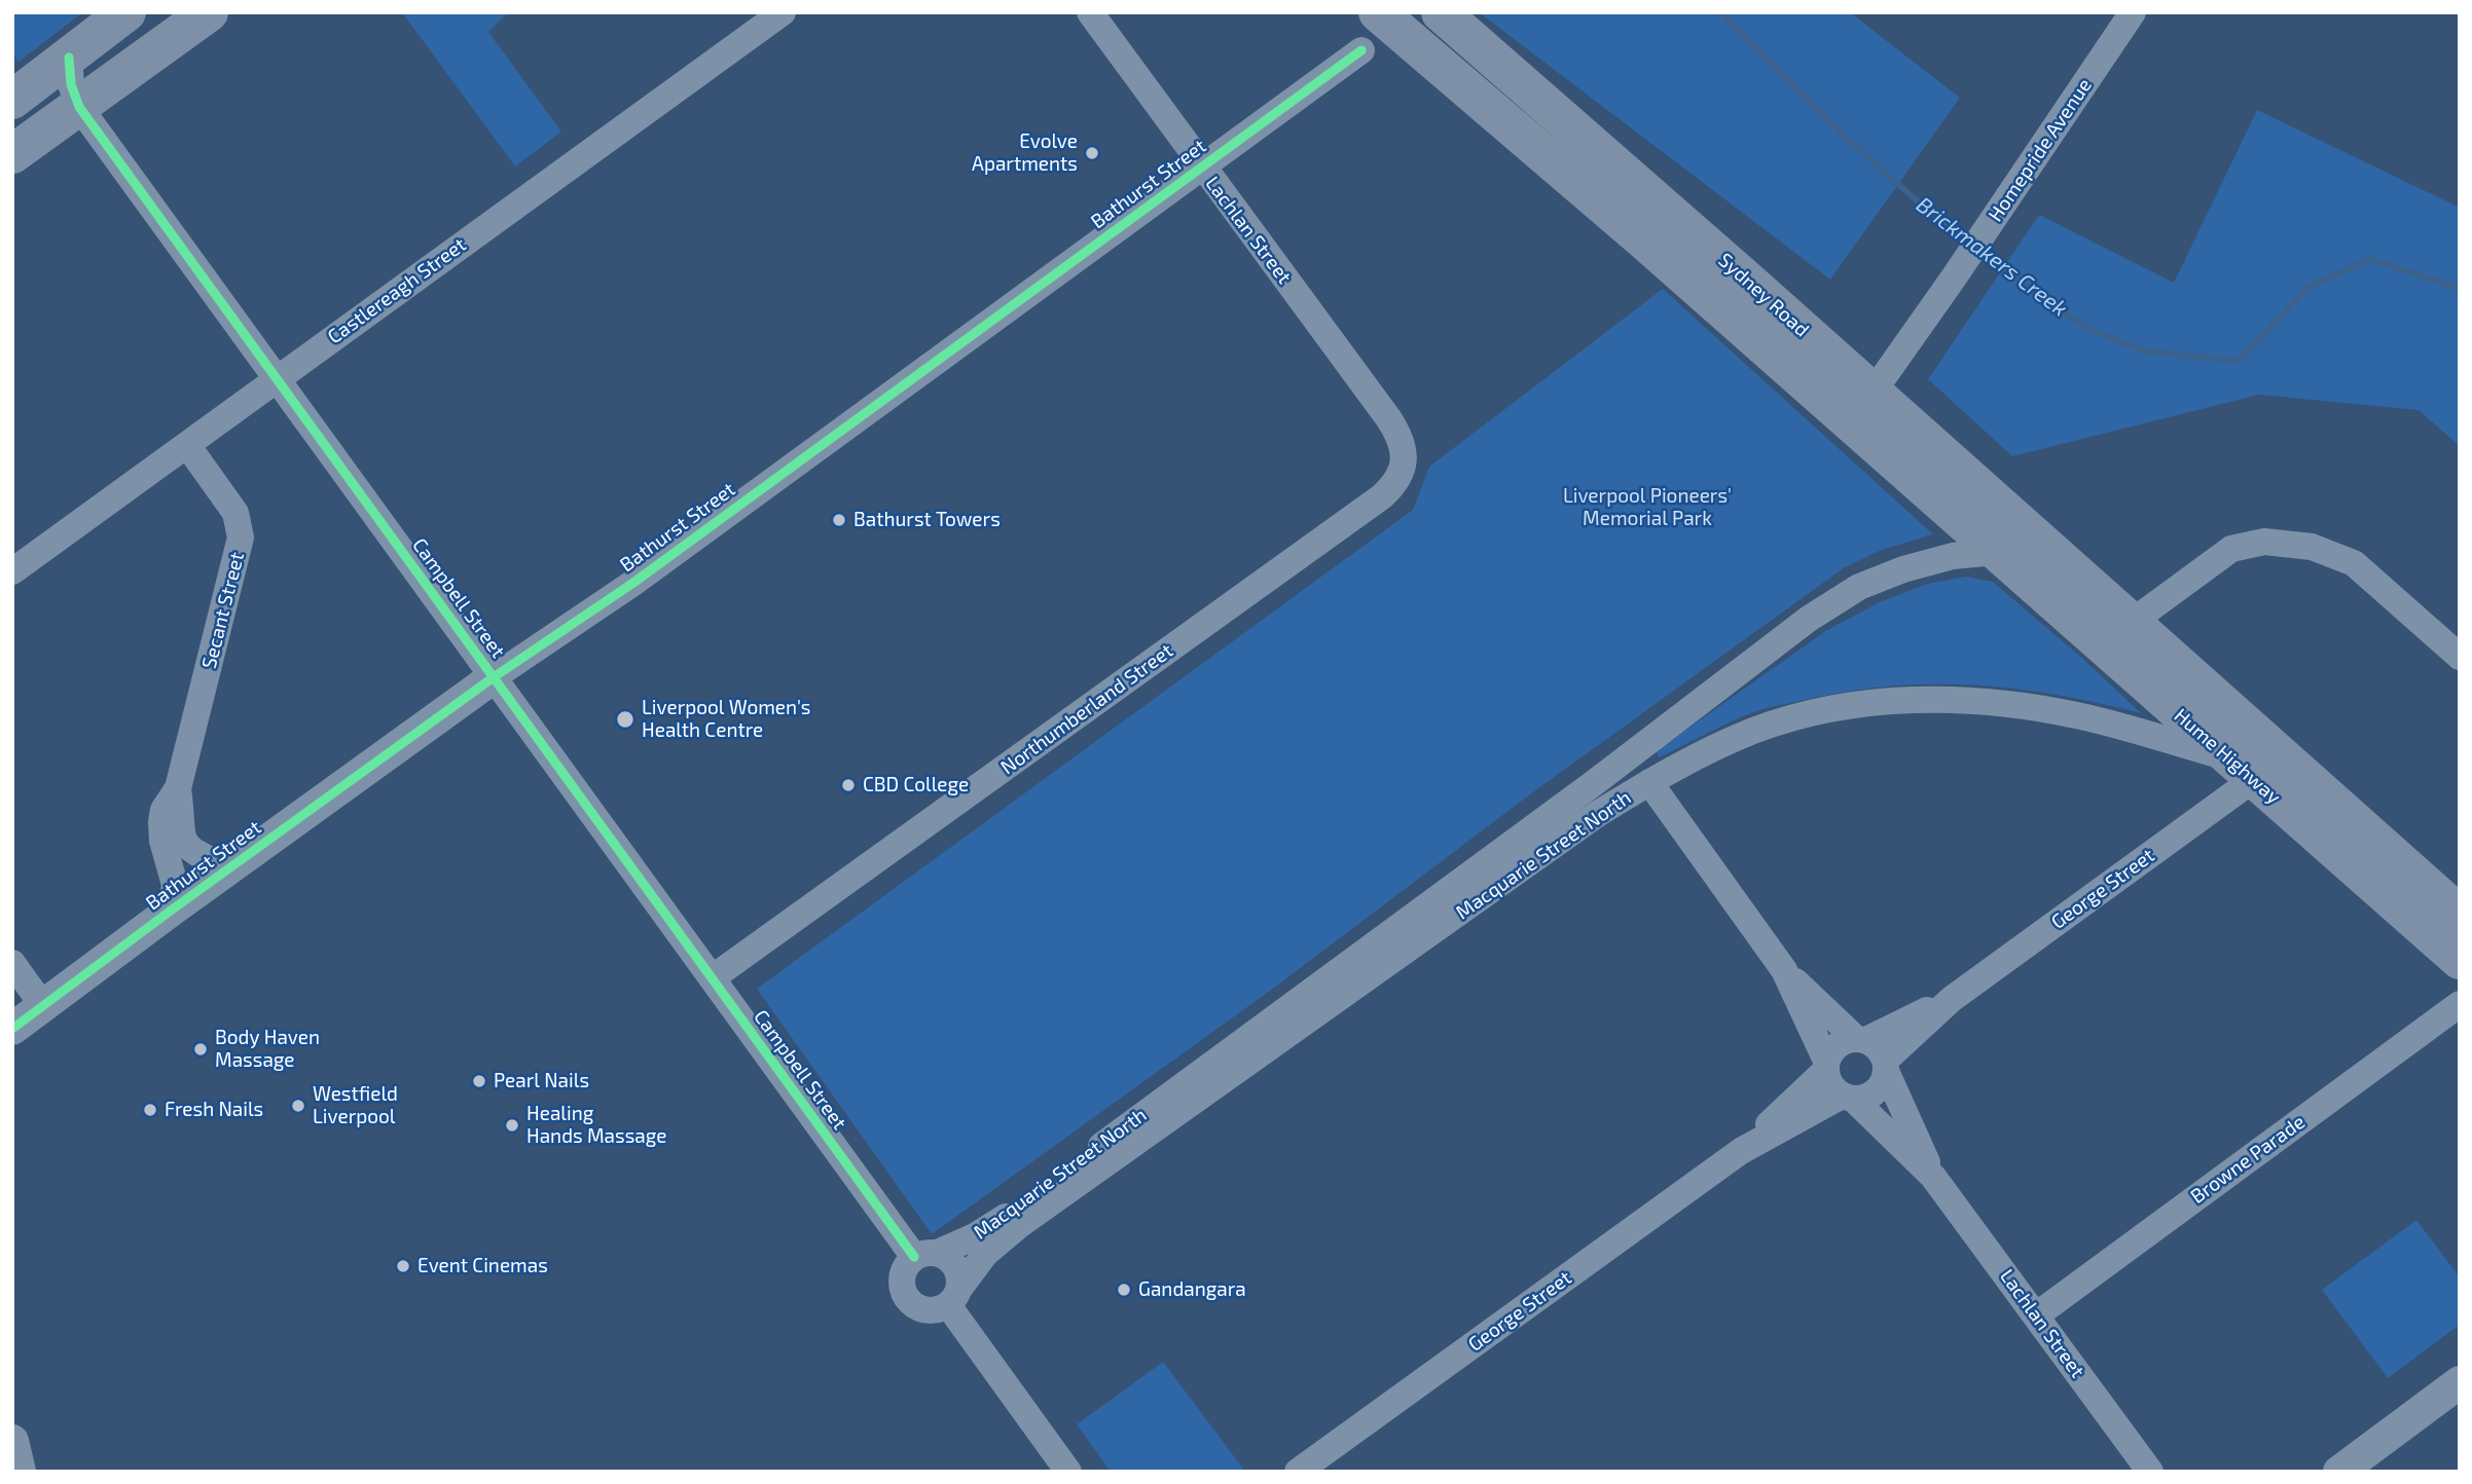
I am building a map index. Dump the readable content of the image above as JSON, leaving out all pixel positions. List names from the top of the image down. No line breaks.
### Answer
{"streets":{"highway":["Sydney Road","Hume Highway"],"street":["Homepride Avenue","Bathurst Street","Lachlan Street","Castlereagh Street","Campbell Street","Secant Street","Northumberland Street","Macquarie Street North","George Street","Browne Parade"]},"crossings":[["Homepride Avenue","Sydney Road"],["Bathurst Street","Lachlan Street"],["Bathurst Street","Campbell Street"],["Bathurst Street","Secant Street"],["Lachlan Street","Northumberland Street"],["Lachlan Street","George Street"],["Lachlan Street","Browne Parade"],["Castlereagh Street","Campbell Street"],["Castlereagh Street","Secant Street"],["Sydney Road","Hume Highway"],["Sydney Road","Macquarie Street North"],["Campbell Street","Northumberland Street"],["Campbell Street","Macquarie Street North"],["Hume Highway","Macquarie Street North"],["Hume Highway","George Street"],["Macquarie Street North","George Street"]],"water":["Brickmakers Creek"],"parks":["Liverpool Pioneers' Memorial Park"],"places":["Evolve Apartments","Bathurst Towers","Liverpool Women's Health Centre","CBD College","Body Haven Massage","Pearl Nails","Westfield Liverpool","Fresh Nails","Healing Hands Massage","Event Cinemas","Gandangara"]}
